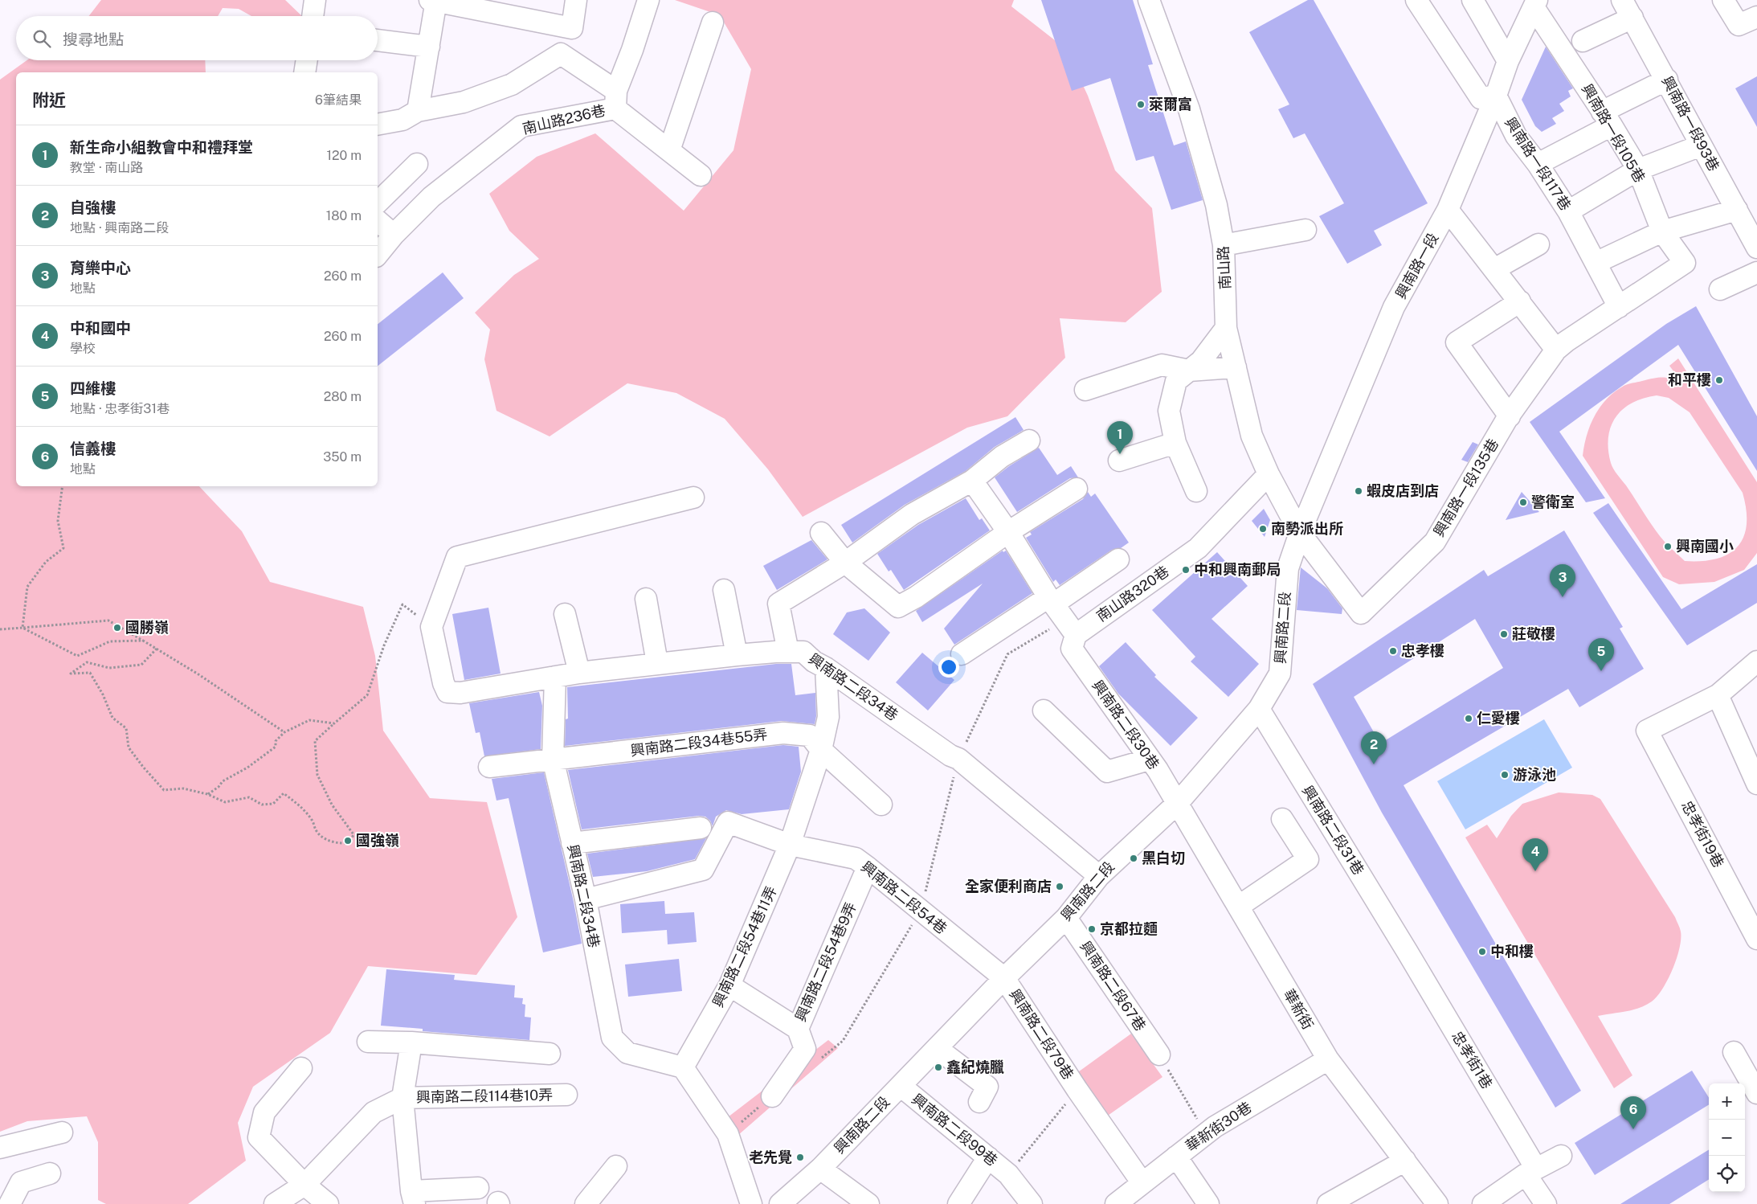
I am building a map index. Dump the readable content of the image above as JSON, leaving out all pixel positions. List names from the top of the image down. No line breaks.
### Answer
{"streets":{"street":["南山路236巷","興南路一段93巷","興南路一段105巷","興南路一段117巷","興南路一段","南山路","興南路一段135巷","南山路320巷","興南路二段","興南路二段34巷","興南路二段30巷","興南路二段34巷55弄","興南路二段31巷","忠孝街19巷","興南路二段54巷","興南路二段54巷11弄","興南路二段54巷9弄","興南路二段67巷","華新街","興南路二段79巷","忠孝街1巷","興南路二段114巷10弄","華新街30巷","興南路二段99巷"]},"crossings":[["興南路一段105巷","興南路一段"],["興南路一段105巷","興南路一段135巷"],["興南路一段117巷","興南路一段"],["興南路一段117巷","興南路一段135巷"],["興南路一段","南山路"],["興南路一段","興南路二段"],["南山路","興南路一段135巷"],["南山路","南山路320巷"],["南山路","興南路二段"],["南山路320巷","興南路二段30巷"],["興南路二段","興南路二段34巷"],["興南路二段","興南路二段30巷"],["興南路二段","興南路二段31巷"],["興南路二段","興南路二段54巷"],["興南路二段","興南路二段67巷"],["興南路二段","華新街"],["興南路二段","興南路二段79巷"],["興南路二段","興南路二段99巷"],["興南路二段34巷","興南路二段34巷55弄"],["興南路二段34巷","興南路二段54巷"],["興南路二段34巷","興南路二段54巷11弄"],["興南路二段30巷","華新街"],["興南路二段34巷55弄","興南路二段54巷11弄"],["興南路二段31巷","忠孝街1巷"],["興南路二段54巷","興南路二段54巷11弄"],["興南路二段54巷","興南路二段54巷9弄"],["興南路二段54巷","興南路二段79巷"],["華新街","華新街30巷"],["興南路二段79巷","華新街30巷"]],"places":["萊爾富","和平樓","蝦皮店到店","警衛室","南勢派出所","興南國小","中和興南郵局","國勝嶺","莊敬樓","忠孝樓","仁愛樓","游泳池","國強嶺","黑白切","全家便利商店","京都拉麵","中和樓","鑫紀燒臘","老先覺"],"page":{"search":"搜尋地點","heading":["附近","6筆結果"],"list":[{"mark":"1","name":"新生命小組教會中和禮拜堂","note":"教堂 · 南山路","value":"120 m"},{"mark":"2","name":"自強樓","note":"地點 · 興南路二段","value":"180 m"},{"mark":"3","name":"育樂中心","note":"地點","value":"260 m"},{"mark":"4","name":"中和國中","note":"學校","value":"260 m"},{"mark":"5","name":"四維樓","note":"地點 · 忠孝街31巷","value":"280 m"},{"mark":"6","name":"信義樓","note":"地點","value":"350 m"}],"pins":["1","3","5","2","4","6"],"map_buttons":["+","−"]}}
